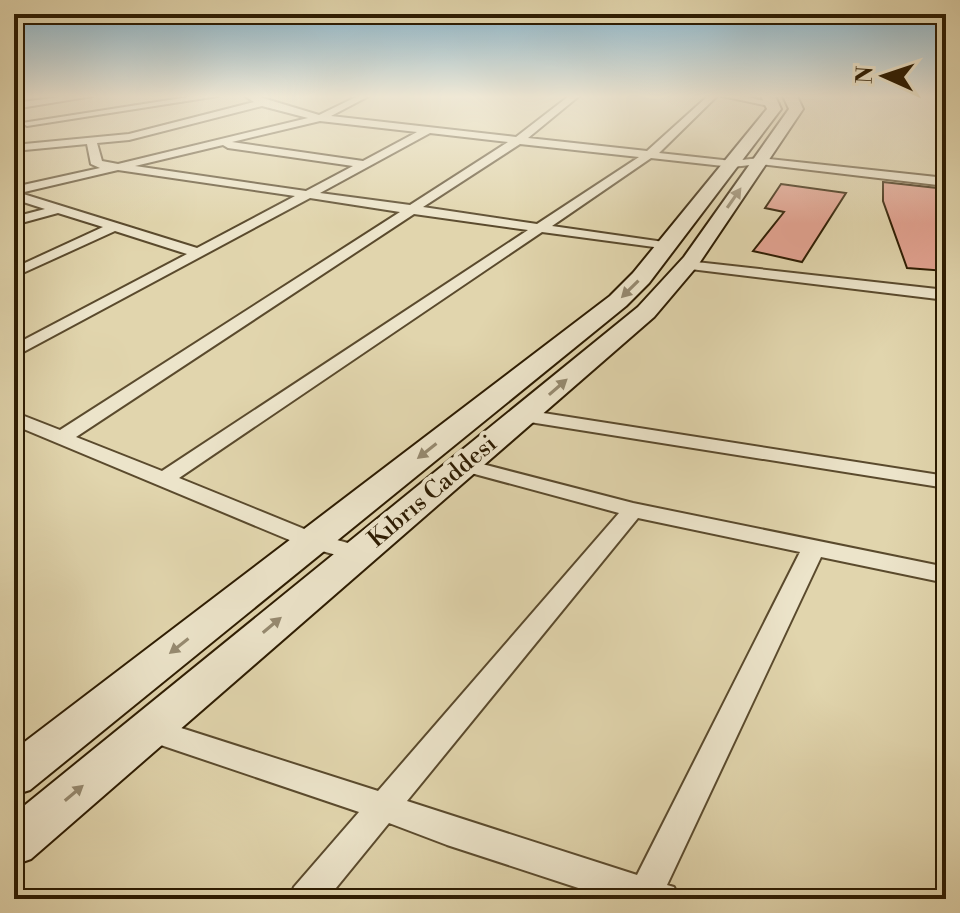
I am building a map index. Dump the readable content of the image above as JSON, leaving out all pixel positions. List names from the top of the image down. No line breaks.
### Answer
{"streets":{"main road":["Kıbrıs Caddesi"]},"north":"left"}
